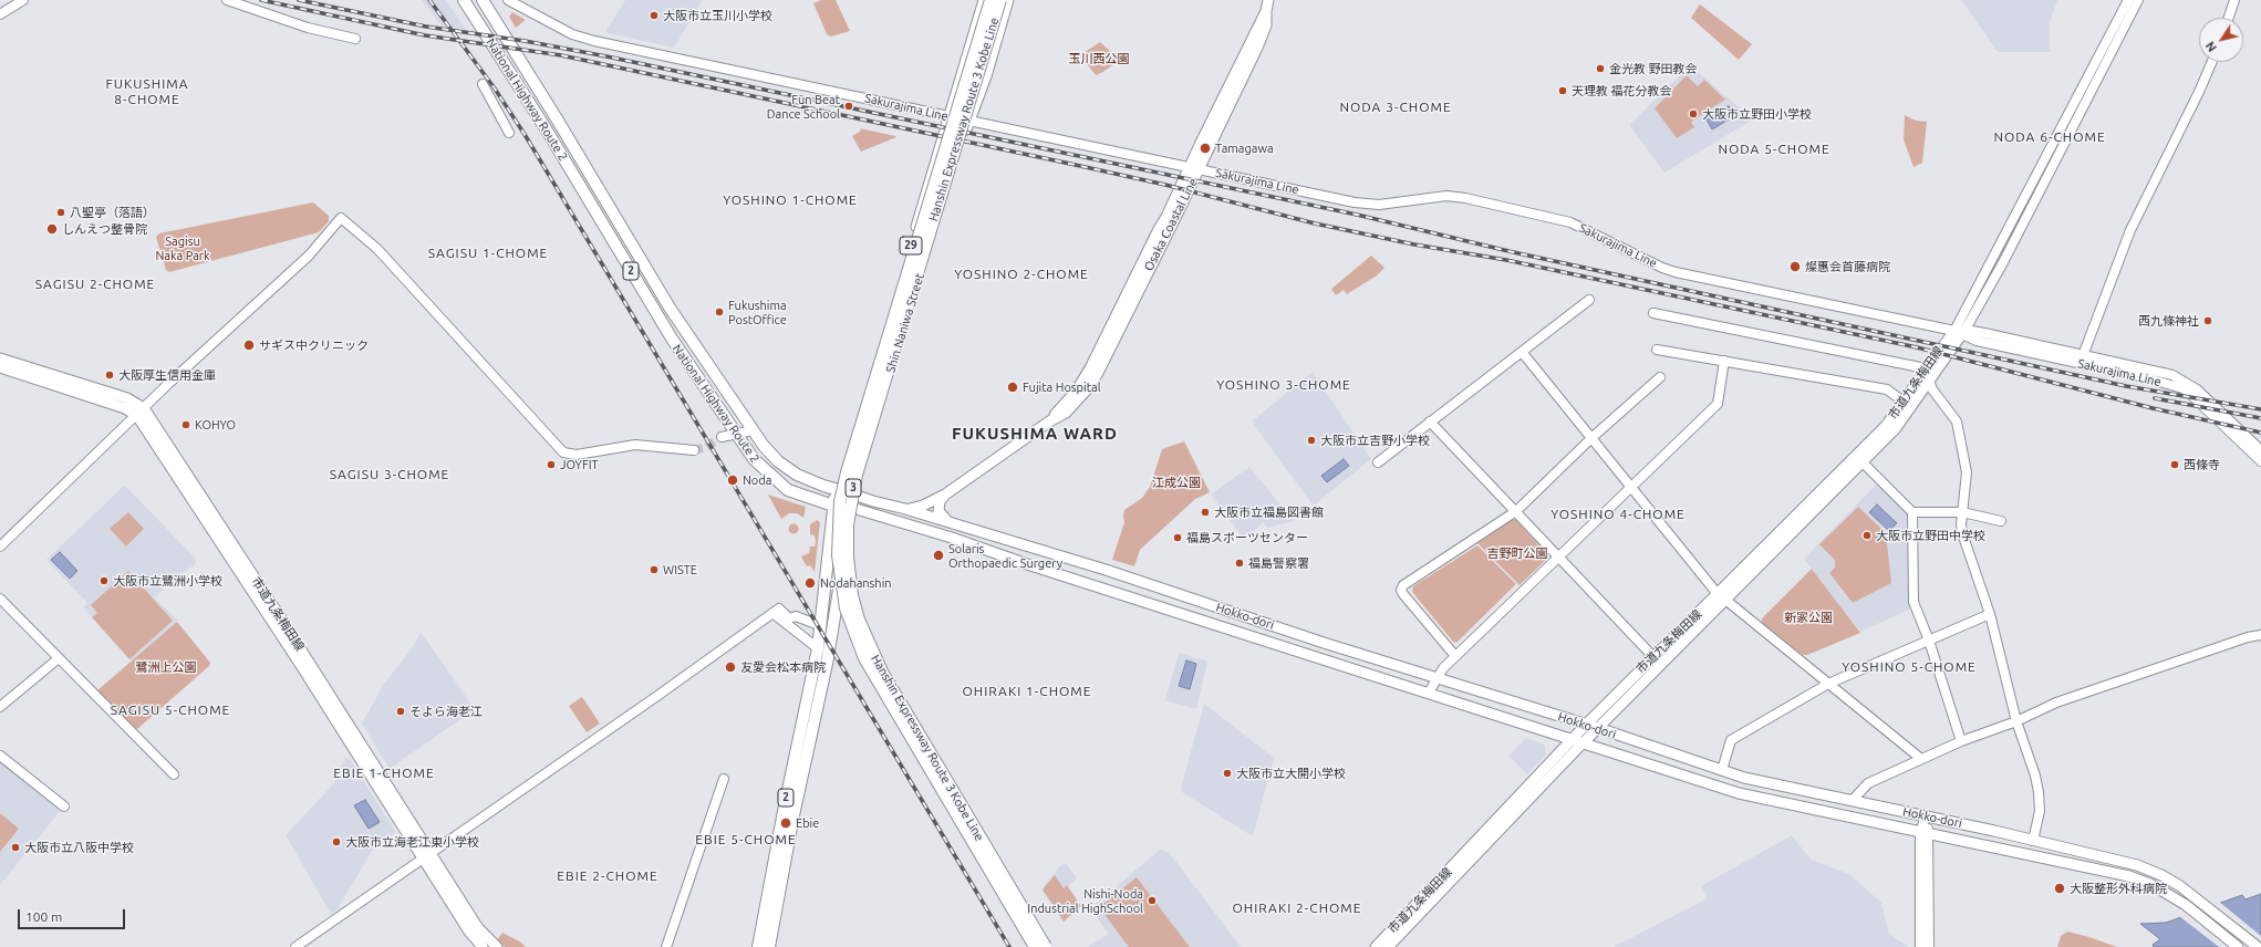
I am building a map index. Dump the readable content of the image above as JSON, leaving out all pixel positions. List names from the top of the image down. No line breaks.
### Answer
{"streets":{"highway":["National Highway Route 2","Hanshin Expressway Route 3 Kobe Line","2","3"],"main road":["Osaka Coastal Line","29","Shin Naniwa Street","市道九条梅田線","Hokko-dori"],"street":["Sakurajima Line"]},"crossings":[["National Highway Route 2","2"],["National Highway Route 2","Shin Naniwa Street"],["Sakurajima Line","Osaka Coastal Line"],["Sakurajima Line","Shin Naniwa Street"],["Sakurajima Line","市道九条梅田線"],["Osaka Coastal Line","Hokko-dori"],["2","Shin Naniwa Street"],["2","Hokko-dori"],["Shin Naniwa Street","Hokko-dori"],["市道九条梅田線","Hokko-dori"]],"districts":["FUKUSHIMA 8-CHOME","NODA 3-CHOME","NODA 6-CHOME","NODA 5-CHOME","YOSHINO 1-CHOME","SAGISU 1-CHOME","YOSHINO 2-CHOME","SAGISU 2-CHOME","YOSHINO 3-CHOME","FUKUSHIMA WARD","SAGISU 3-CHOME","YOSHINO 4-CHOME","YOSHINO 5-CHOME","OHIRAKI 1-CHOME","SAGISU 5-CHOME","EBIE 1-CHOME","EBIE 5-CHOME","EBIE 2-CHOME","OHIRAKI 2-CHOME"],"parks":["玉川西公園","Sagisu Naka Park","江成公園","吉野町公園","新家公園","鷺洲上公園"],"places":["大阪市立玉川小学校","金光教 野田教会","天理教 福花分教会","Fun Beat Dance School","大阪市立野田小学校","Tamagawa","八聖亭（落語）","しんえつ整骨院","燦惠会首藤病院","Fukushima PostOffice","西九條神社","サギス中クリニック","大阪厚生信用金庫","Fujita Hospital","KOHYO","大阪市立吉野小学校","JOYFIT","西條寺","Noda","大阪市立福島図書館","大阪市立野田中学校","福島スポーツセンター","Solaris Orthopaedic Surgery","福島警察署","WISTE","大阪市立鷺洲小学校","Nodahanshin","友愛会松本病院","そよら海老江","大阪市立大開小学校","Ebie","大阪市立海老江東小学校","大阪市立八阪中学校","大阪整形外科病院","Nishi-Noda Industrial HighSchool"],"scale_bar":"100 m","north":"bottom left"}
